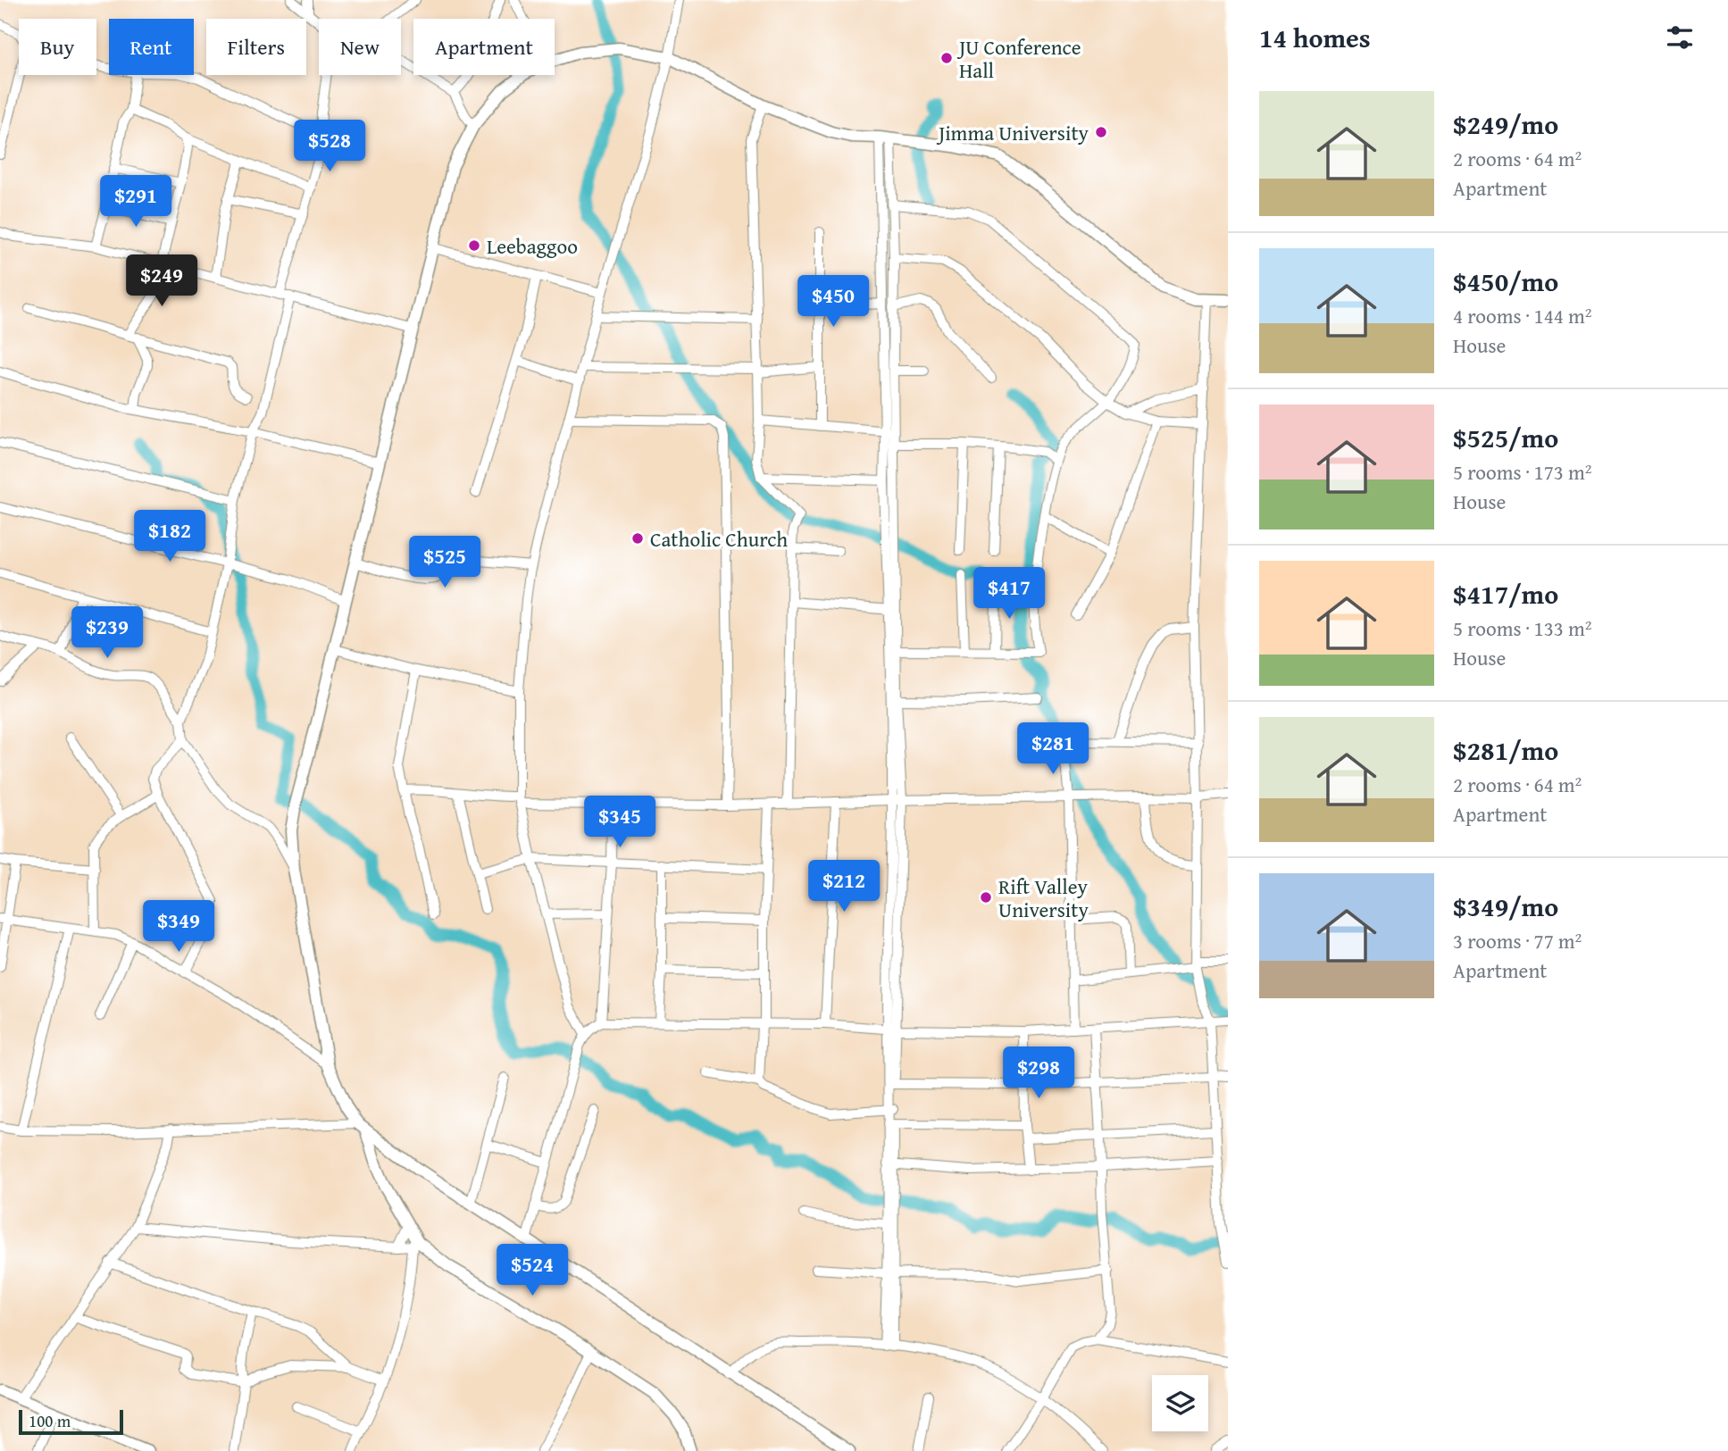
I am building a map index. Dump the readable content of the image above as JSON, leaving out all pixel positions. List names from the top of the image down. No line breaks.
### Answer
{"places":["JU Conference Hall","Jimma University","Leebaggoo","Catholic Church","Rift Valley University"],"scale_bar":"100 m","page":{"heading":"14 homes","chip":["Buy","Rent","Filters","New","Apartment"],"list":[{"name":"$249/mo","note":"2 rooms · 64 m² · Apartment"},{"name":"$450/mo","note":"4 rooms · 144 m² · House"},{"name":"$525/mo","note":"5 rooms · 173 m² · House"},{"name":"$417/mo","note":"5 rooms · 133 m² · House"},{"name":"$281/mo","note":"2 rooms · 64 m² · Apartment"},{"name":"$349/mo","note":"3 rooms · 77 m² · Apartment"}],"price":["$528","$291","$249","$450","$182","$525","$417","$239","$281","$345","$212","$349","$298","$524"],"scale":"100 m"}}
